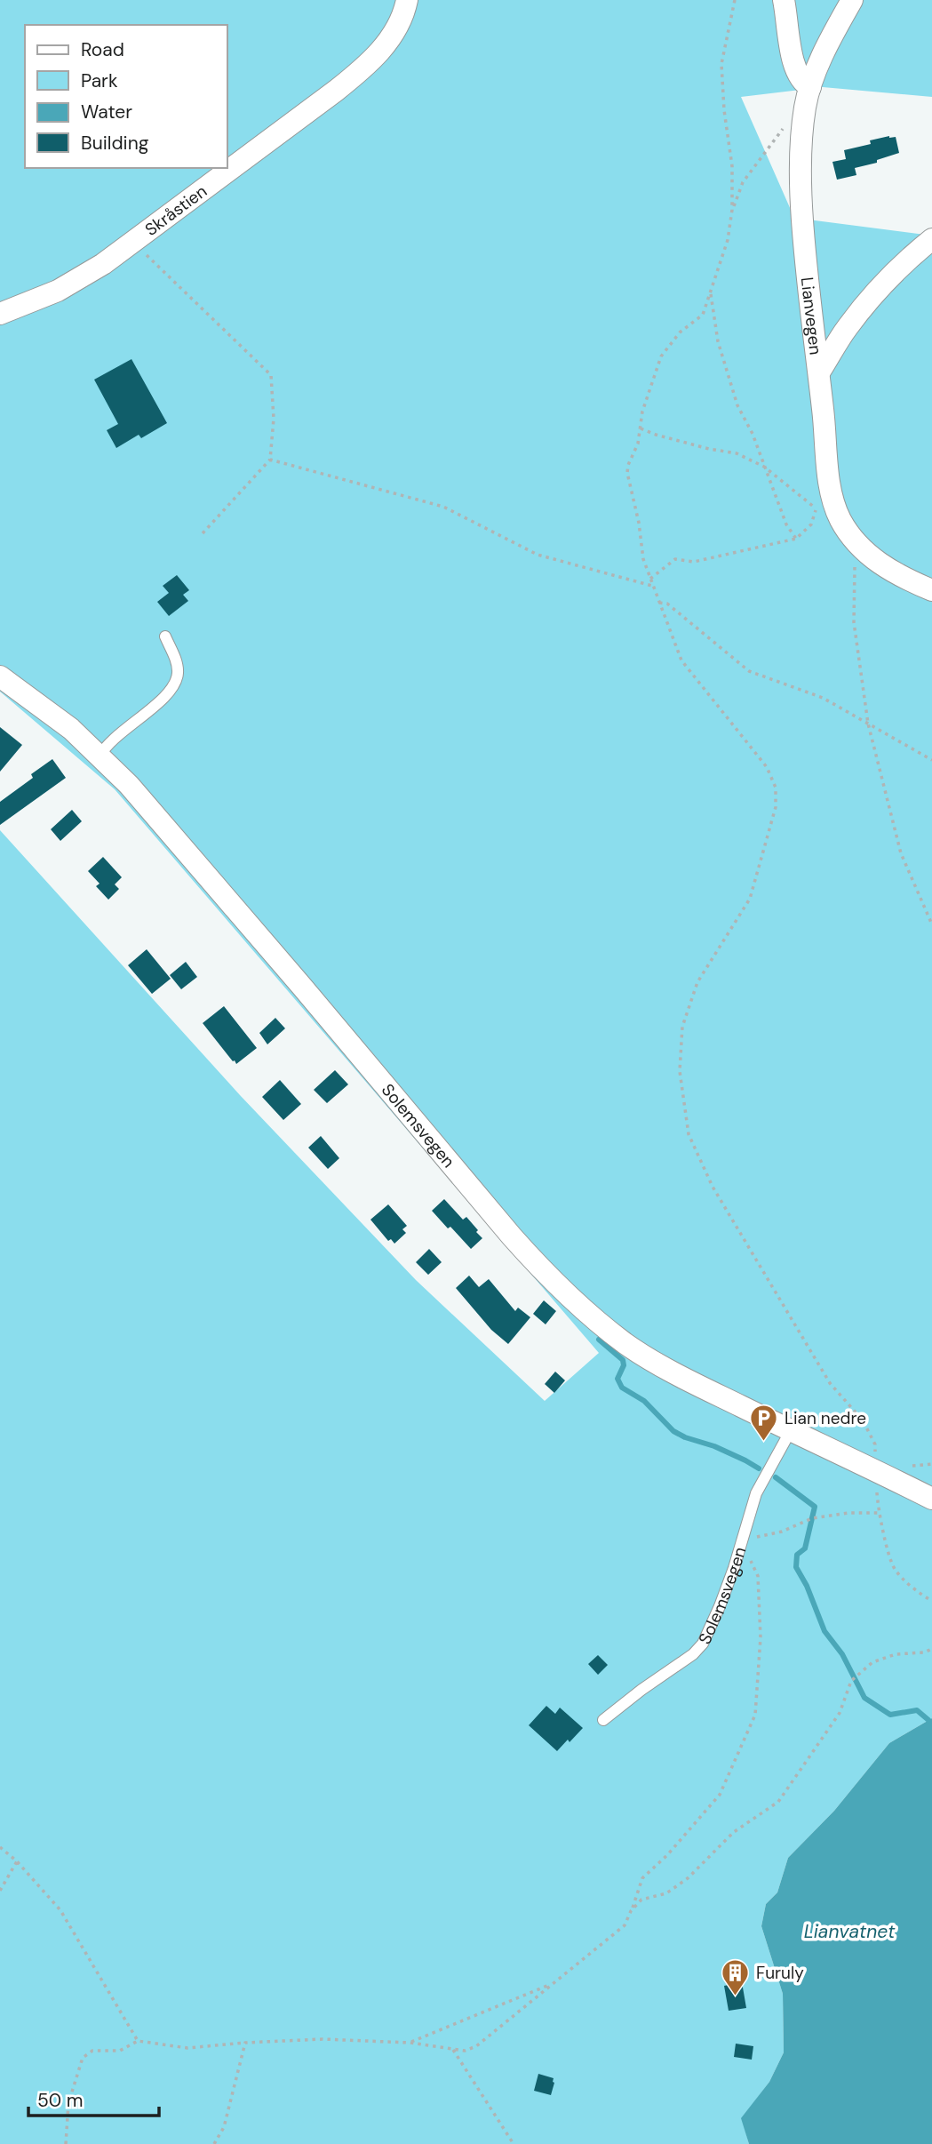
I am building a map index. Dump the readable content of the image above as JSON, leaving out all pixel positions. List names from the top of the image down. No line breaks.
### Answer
{"streets":{"street":["Skråstien","Lianvegen","Solemsvegen"]},"water":["Lianvatnet"],"places":{"parking":["Lian nedre"],"building":["Furuly"]},"legend":["Road","Park","Water","Building"],"scale_bar":"50 m"}
